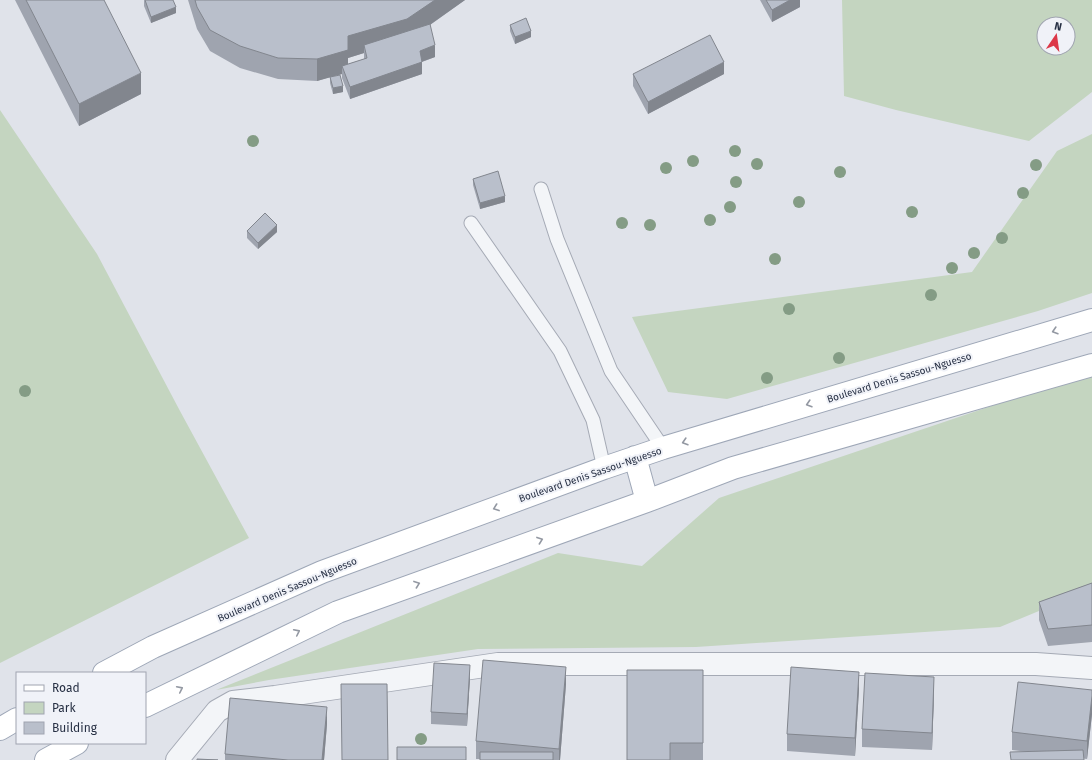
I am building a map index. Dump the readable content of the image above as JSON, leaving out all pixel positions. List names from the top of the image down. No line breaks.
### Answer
{"streets":{"main road":["Boulevard Denis Sassou-Nguesso"]},"legend":["Road","Park","Building"],"north":"top"}
